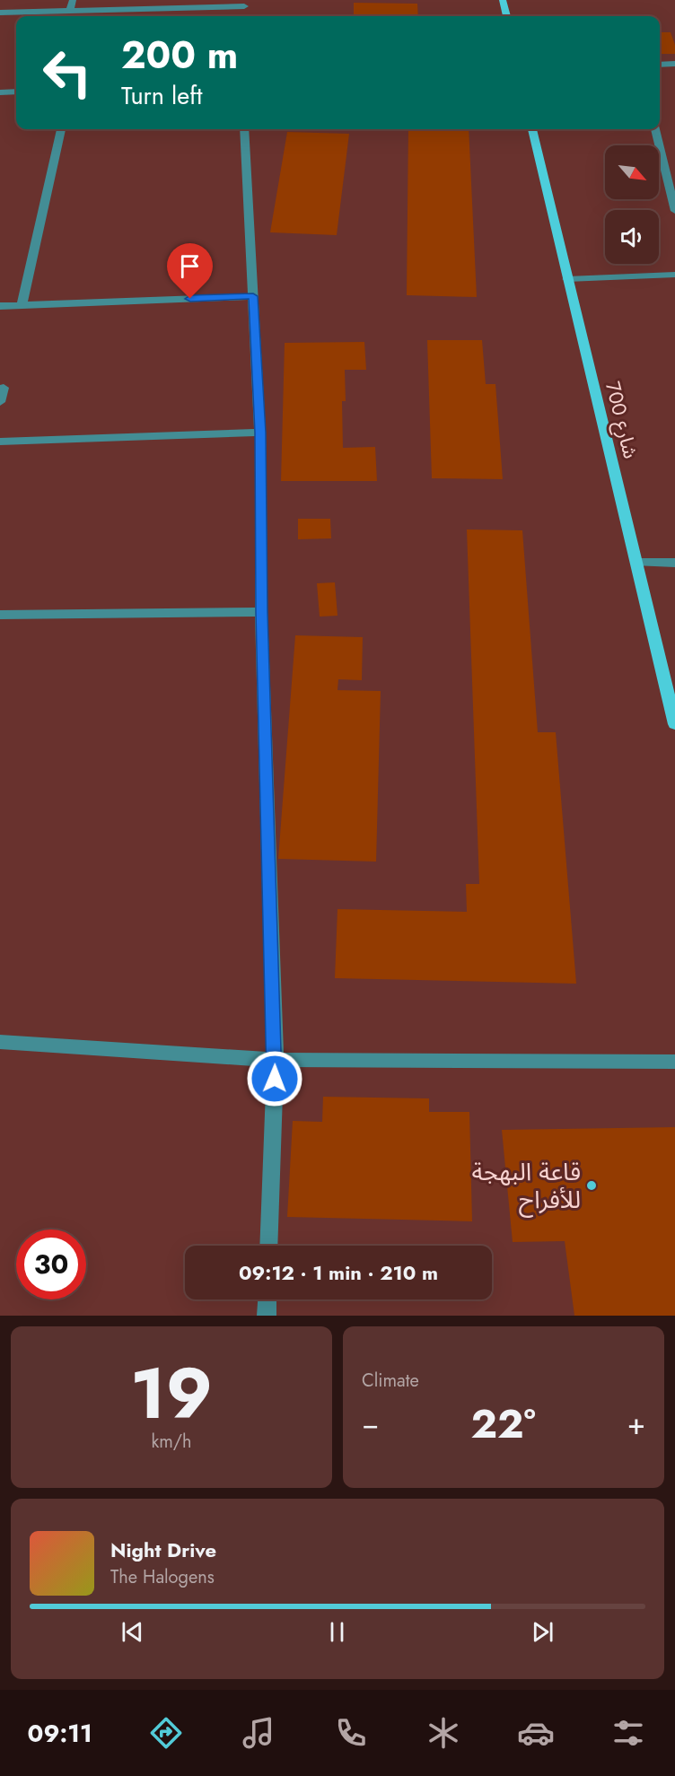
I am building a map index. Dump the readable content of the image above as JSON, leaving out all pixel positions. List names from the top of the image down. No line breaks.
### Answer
{"streets":{"main road":["شارع 700"]},"places":["قاعة البهجة للأفراح"],"north":"bottom right","page":{"turn":["200 m","Turn left"],"limit":"30","trip":"09:12 · 1 min · 210 m","tile":[["19","km/h"],"Climate"],"heat":["−","22°","+"],"song":["Night Drive","The Halogens"],"tabs":"09:11"}}
